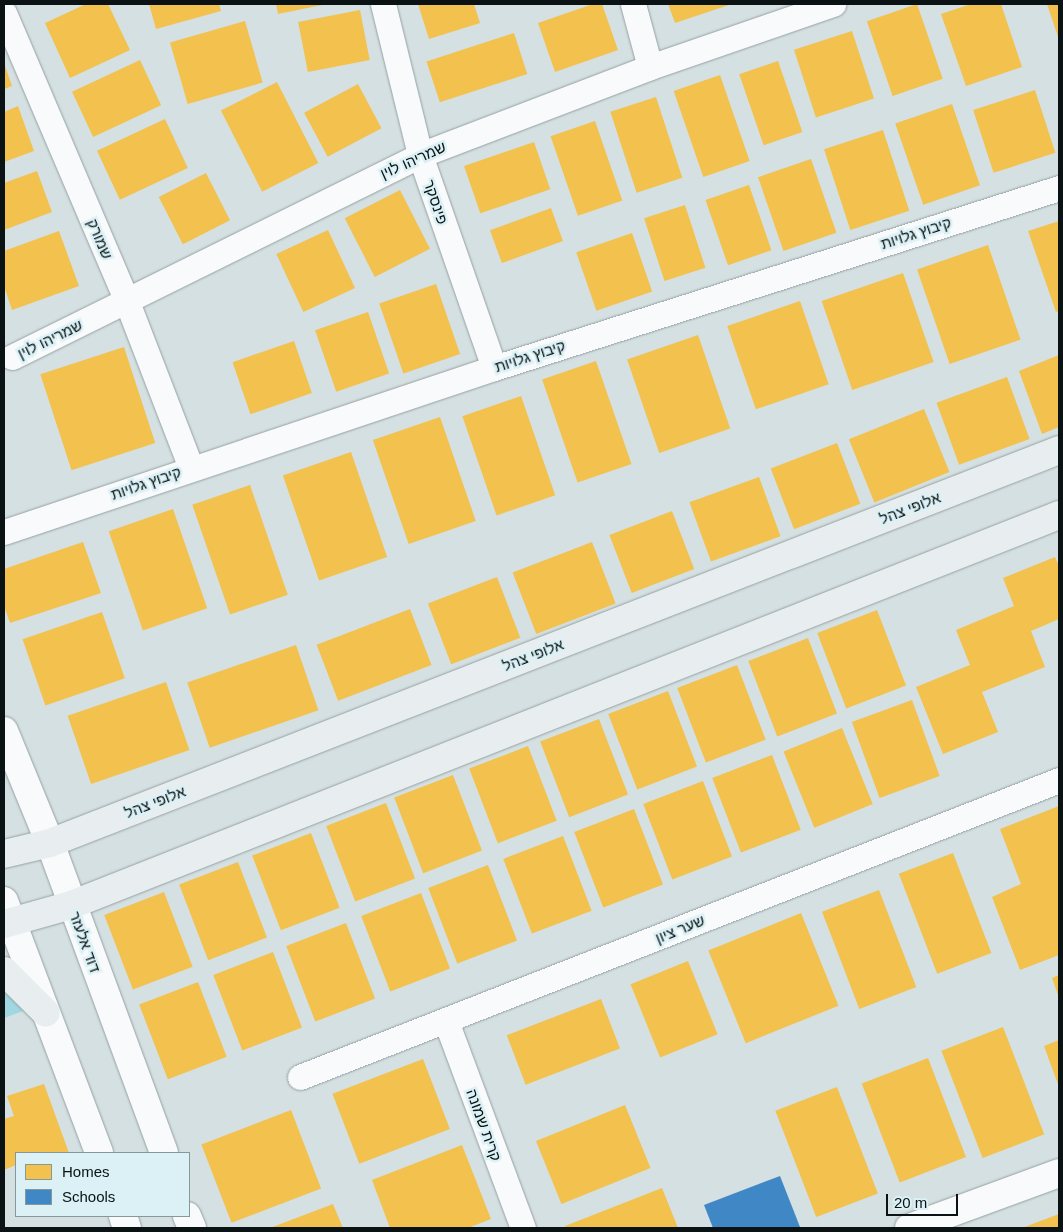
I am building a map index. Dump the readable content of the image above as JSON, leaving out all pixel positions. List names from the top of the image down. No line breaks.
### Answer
{"streets":{"main road":["אלופי צהל"],"street":["שמריהו לוין","פינסקר","קיבוץ גלויות","שמורק","שער ציון","דוד אלעזר","קרית שמונה"]},"crossings":[["שמריהו לוין","פינסקר"],["שמריהו לוין","שמורק"],["פינסקר","קיבוץ גלויות"],["קיבוץ גלויות","שמורק"],["אלופי צהל","דוד אלעזר"],["שער ציון","קרית שמונה"]],"legend":["Homes","Schools"],"scale_bar":"20 m"}
